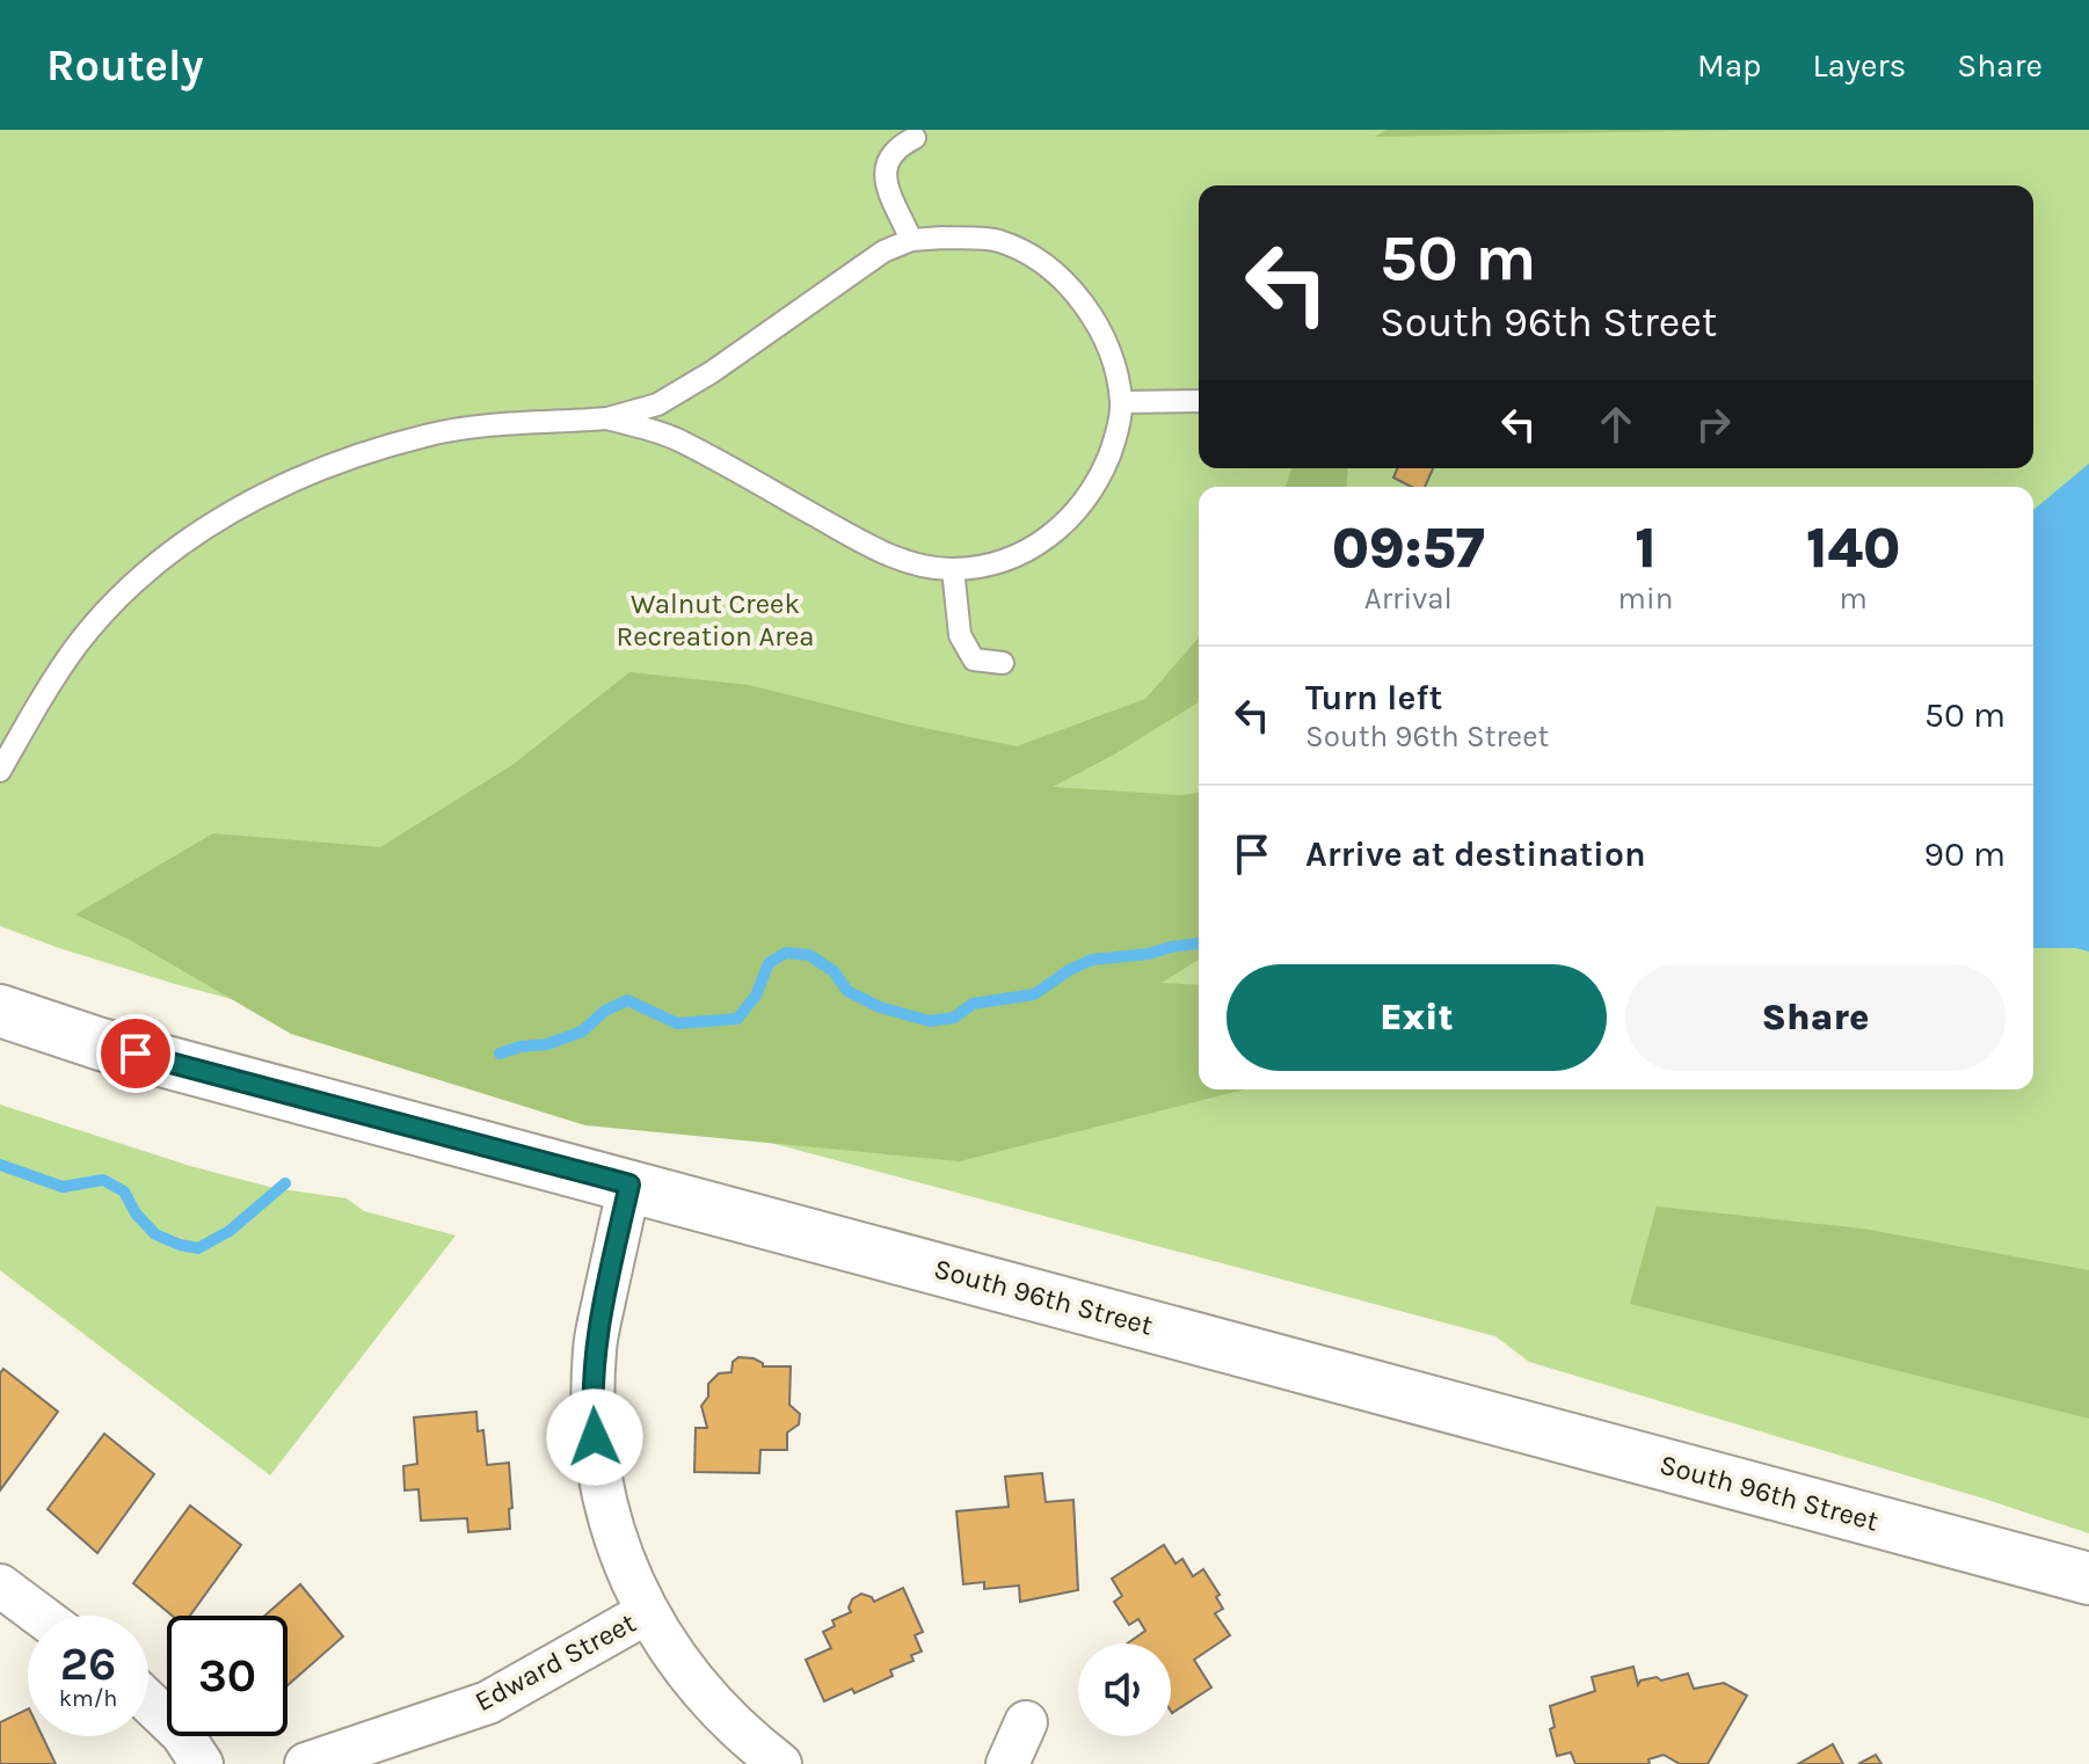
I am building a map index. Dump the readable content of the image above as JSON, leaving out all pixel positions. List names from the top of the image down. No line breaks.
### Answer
{"streets":{"main road":["South 96th Street"],"street":["Edward Street"]},"parks":["Walnut Creek Recreation Area"],"page":{"header":"Routely","nav":["Map","Layers","Share"],"turn":["50 m","South 96th Street"],"eta":["09:57","Arrival","1","min","140","m"],"list":[{"name":"Turn left","note":"South 96th Street","value":"50 m"},{"name":"Arrive at destination","value":"90 m"}],"buttons":["Exit","Share"],"speed":"26 km/h","limit":"30"}}
